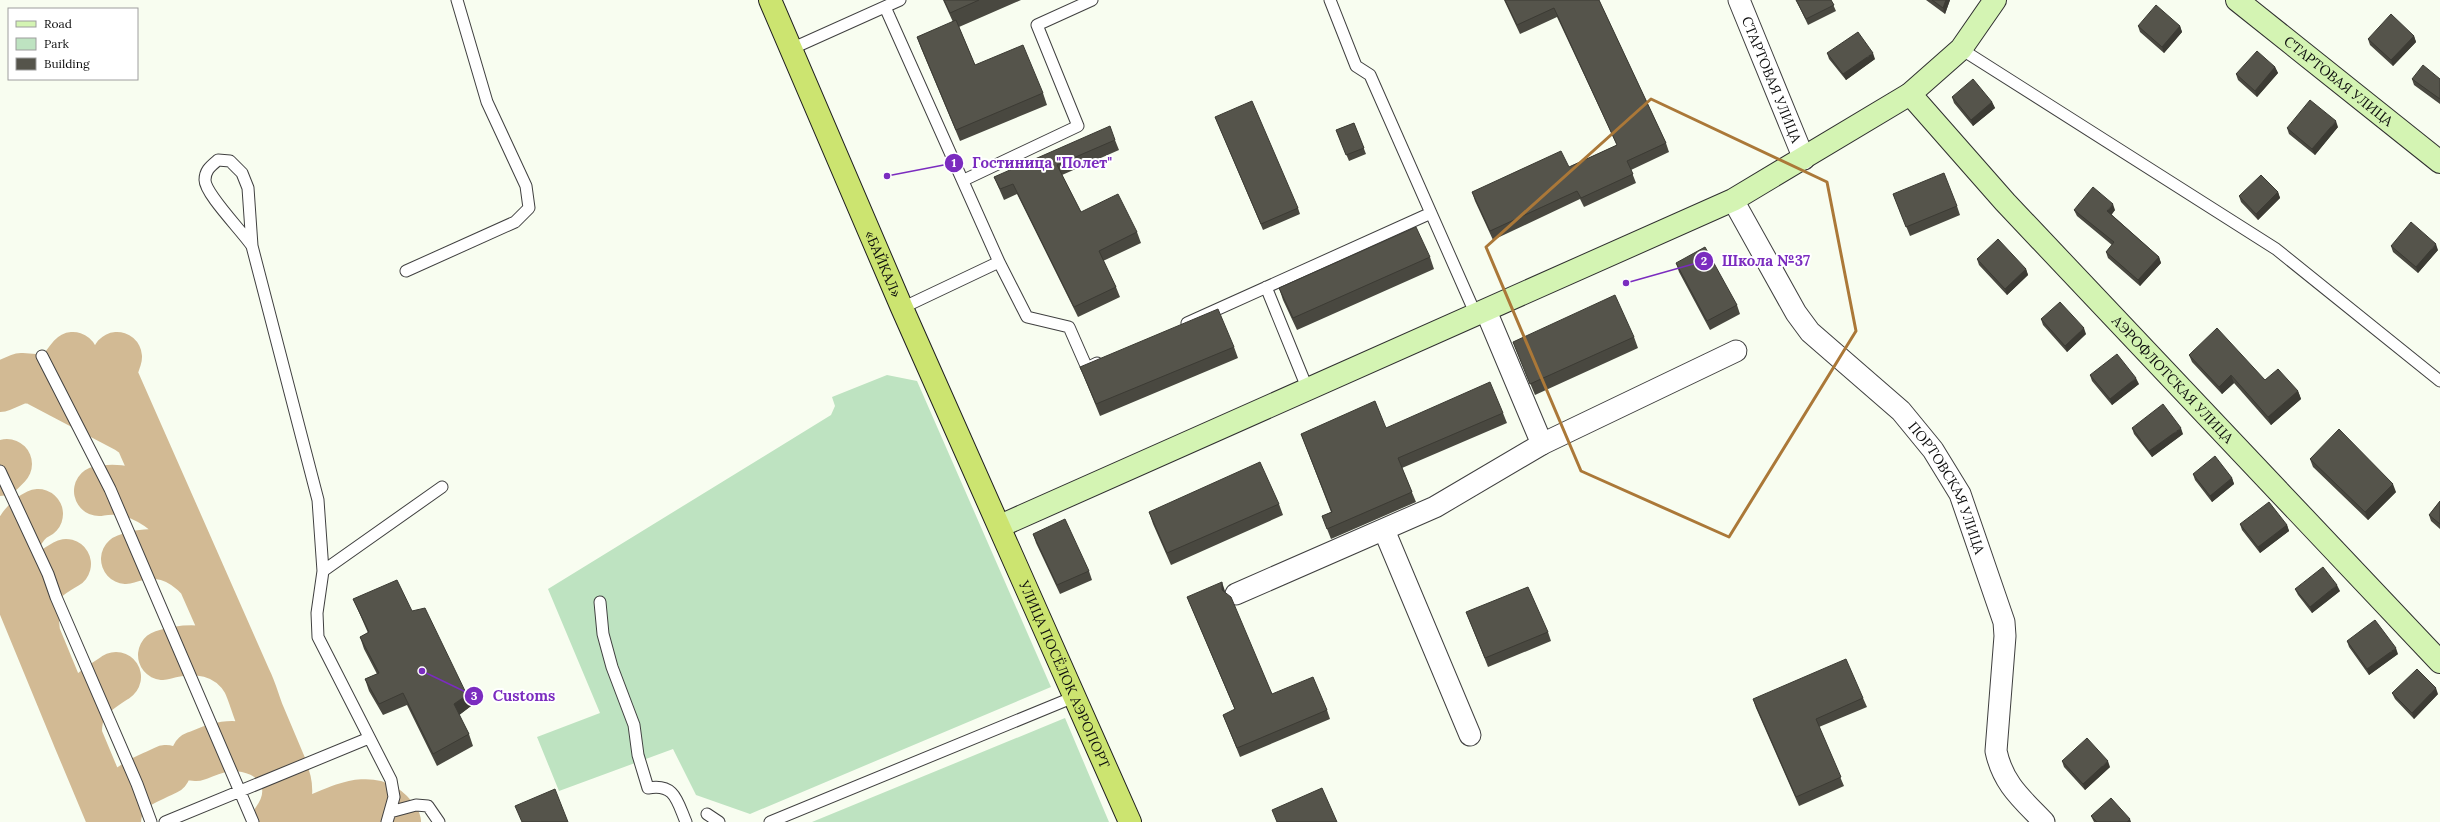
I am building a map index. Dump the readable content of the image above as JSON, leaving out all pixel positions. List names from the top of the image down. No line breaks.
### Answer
{"streets":{"highway":["«БАЙКАЛ»","УЛИЦА ПОСЁЛОК АЭРОПОРТ"],"main road":["СТАРТОВАЯ УЛИЦА","АЭРОФЛОТСКАЯ УЛИЦА"],"street":["ПОРТОВСКАЯ УЛИЦА"]},"crossings":[["«БАЙКАЛ»","УЛИЦА ПОСЁЛОК АЭРОПОРТ"]],"places":["Гостиница \"Полет\"","Школа №37","Customs"],"legend":["Road","Park","Building"]}
